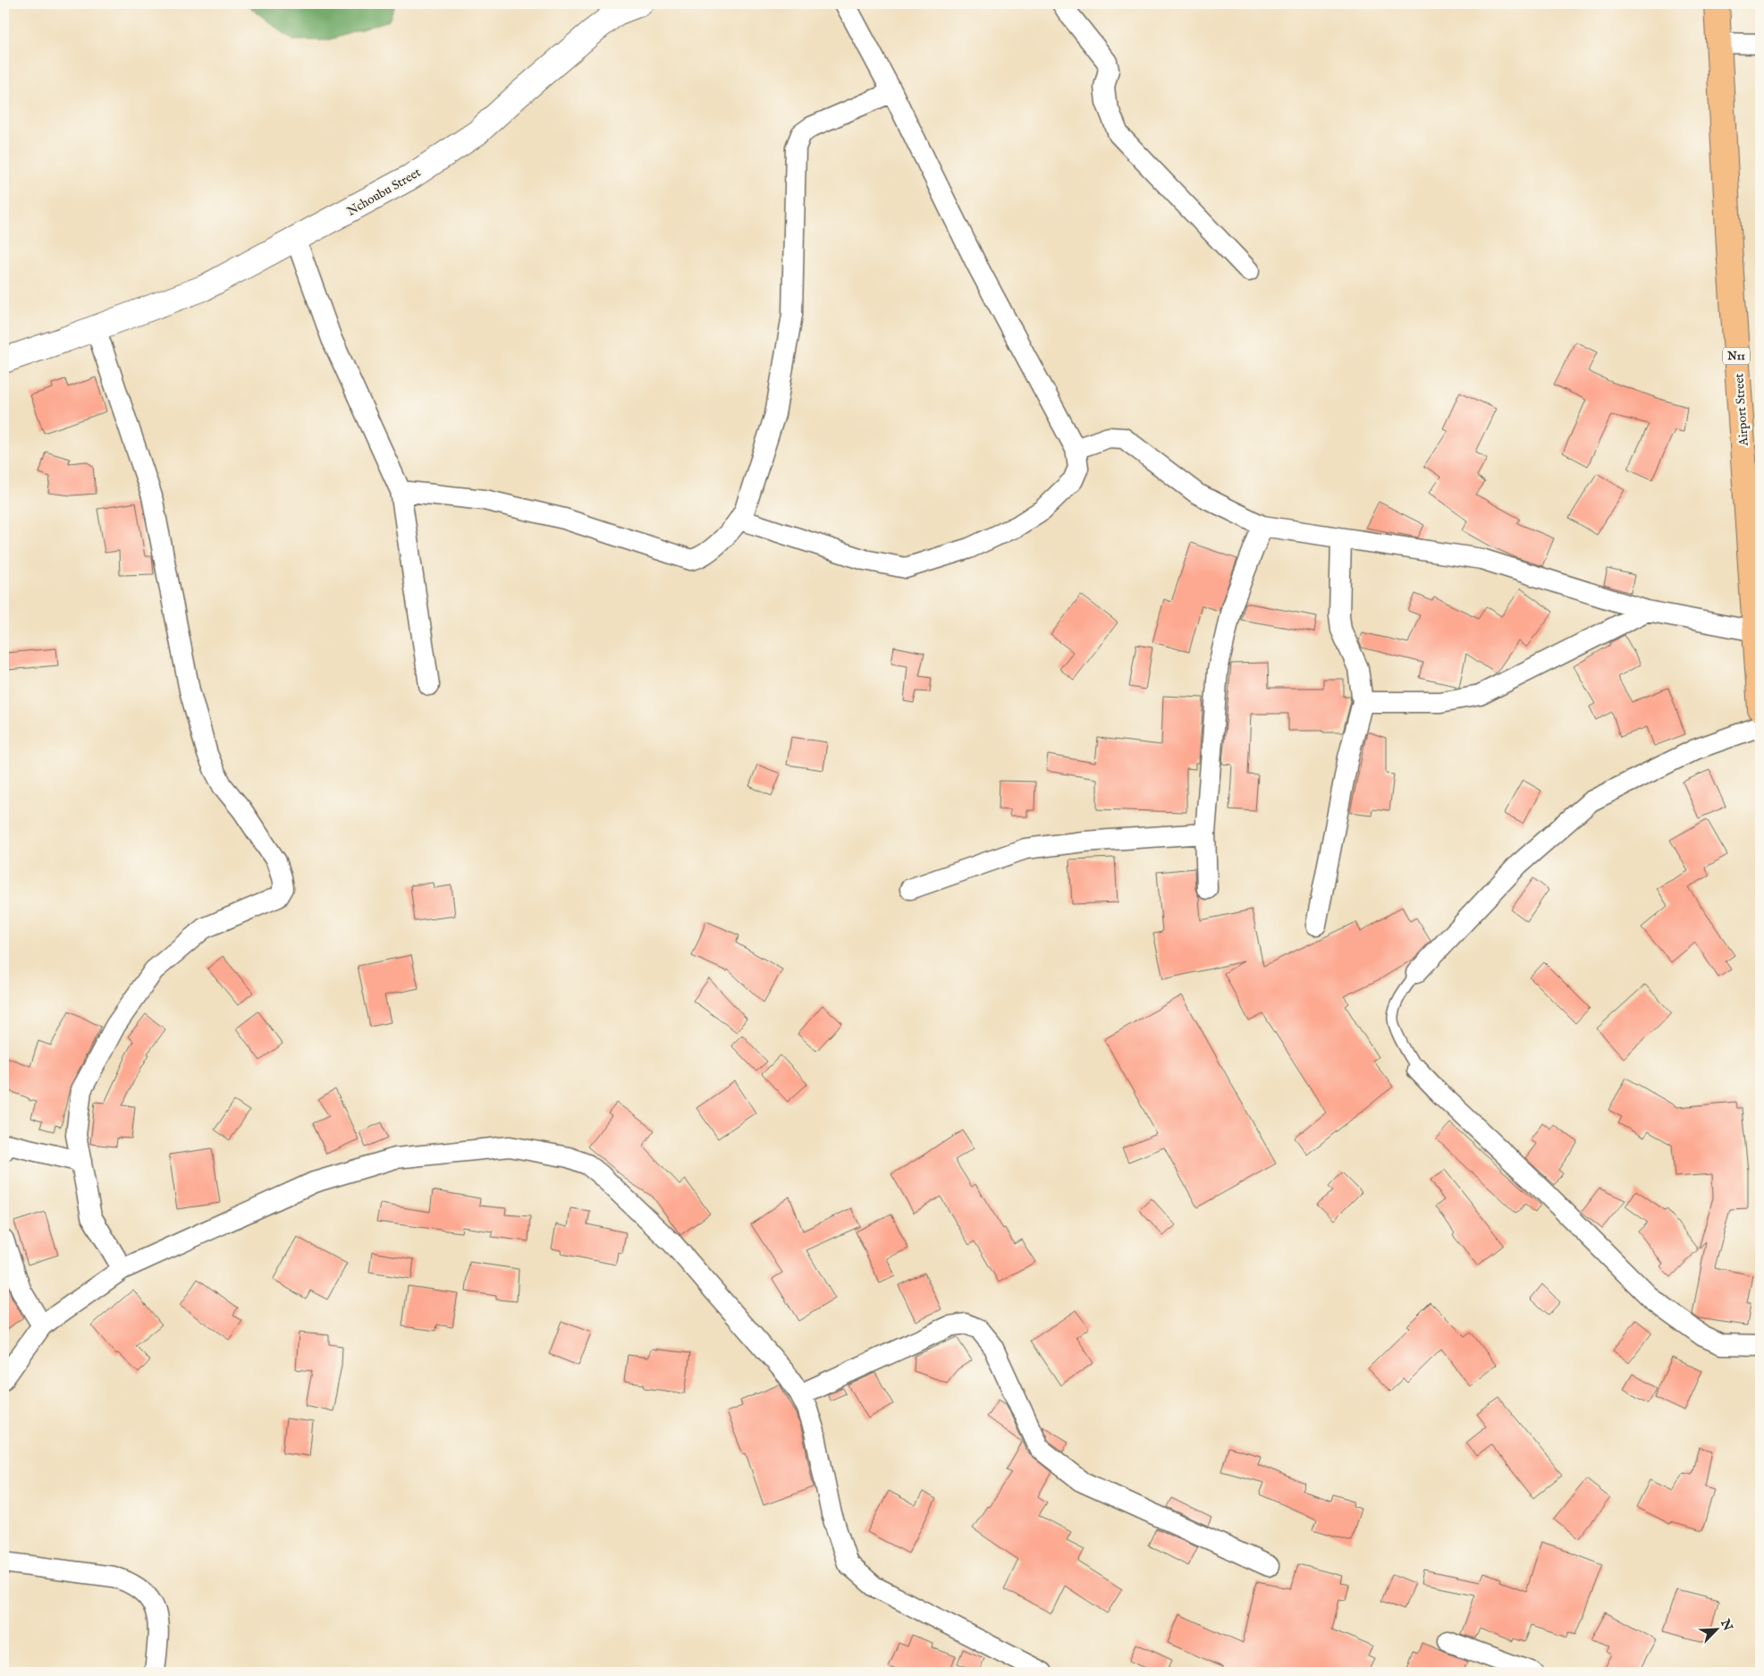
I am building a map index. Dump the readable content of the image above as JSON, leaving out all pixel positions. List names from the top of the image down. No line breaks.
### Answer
{"streets":{"highway":["N11","Airport Street"],"street":["Nchoubu Street"]},"north":"top right"}
